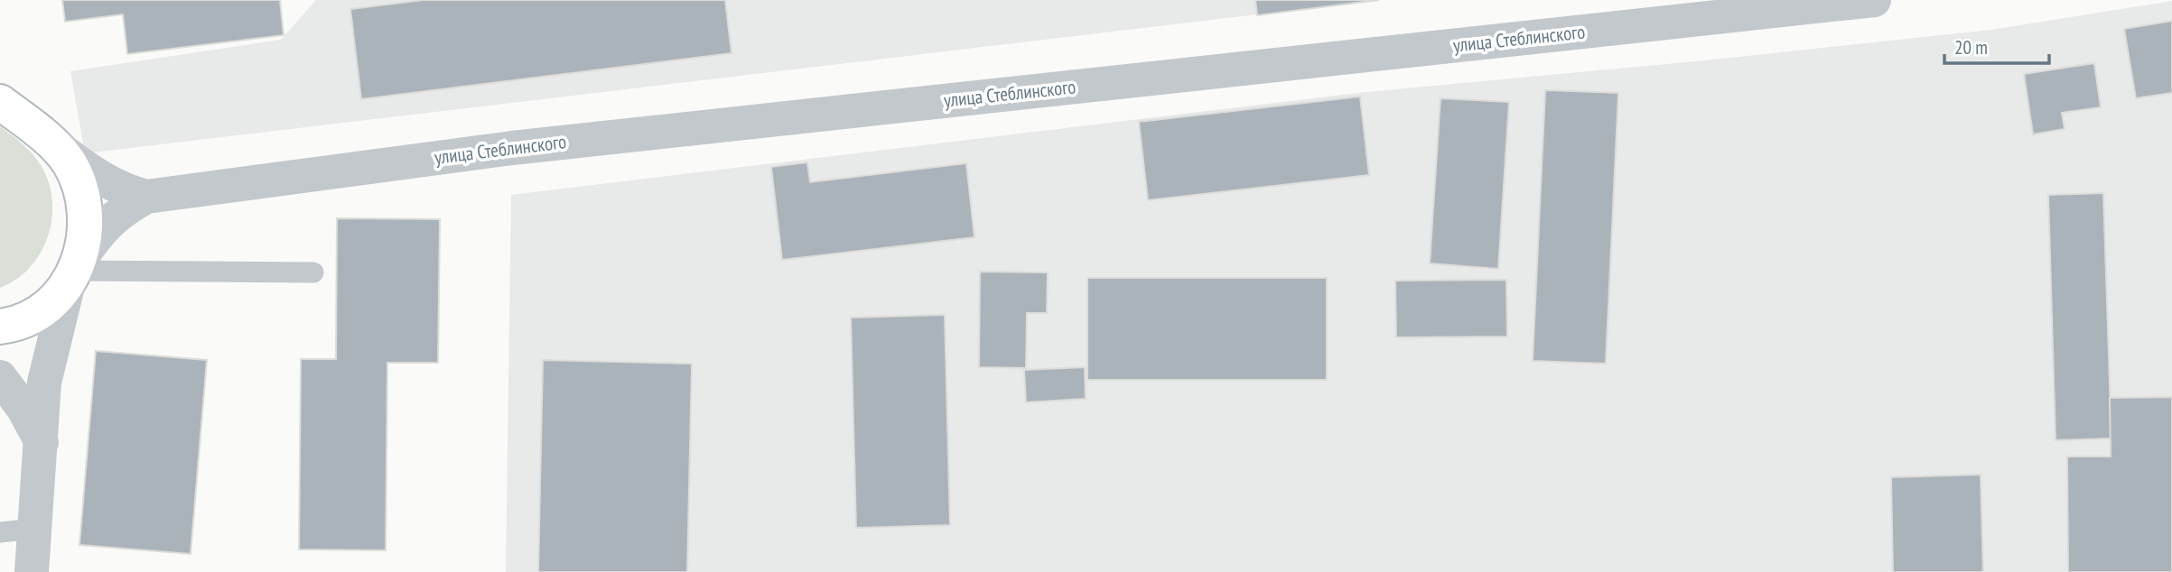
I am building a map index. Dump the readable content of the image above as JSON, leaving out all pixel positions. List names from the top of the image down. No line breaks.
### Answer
{"streets":{"street":["улица Стеблинского"]},"scale_bar":"20 m"}
